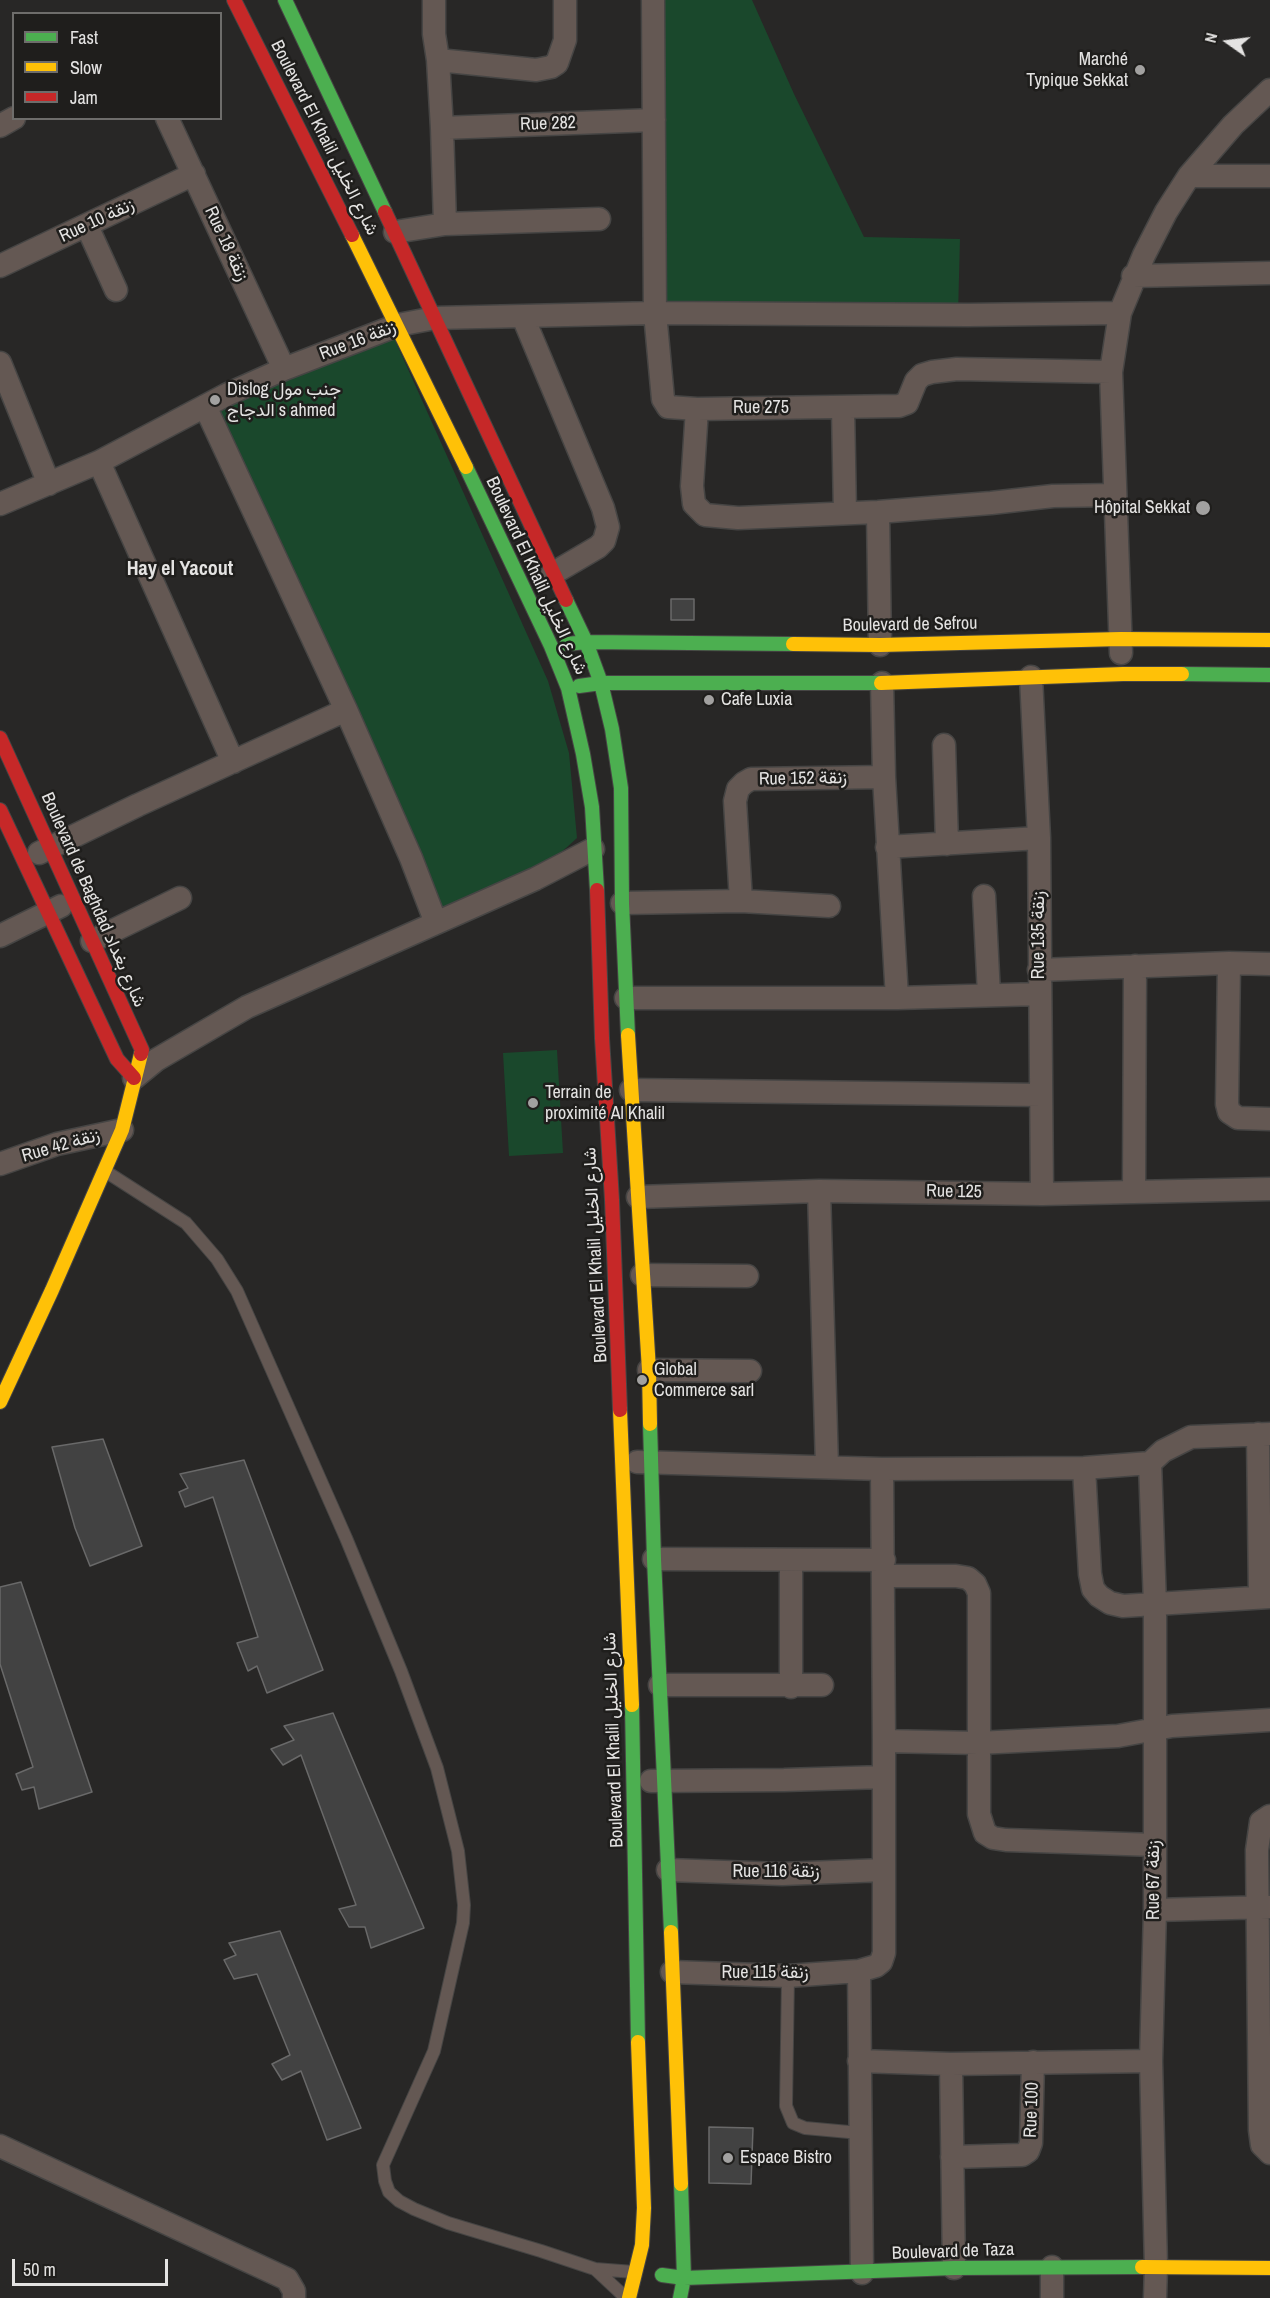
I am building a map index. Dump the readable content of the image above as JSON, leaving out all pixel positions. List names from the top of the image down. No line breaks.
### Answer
{"streets":{"street":["Rue 282","Boulevard El Khalil شارع الخليل","Rue 10 زنقة","Rue 18 زنقة","Rue 16 زنقة","Rue 275","Boulevard de Sefrou","Rue 152 زنقة","Boulevard de Baghdad شارع بغداد","Rue 135 زنقة","Rue 42 زنقة","Rue 125","Rue 116 زنقة","Rue 67 زنقة","Rue 115 زنقة","Rue 100","Boulevard de Taza"]},"crossings":[["Boulevard El Khalil شارع الخليل","Rue 16 زنقة"],["Boulevard El Khalil شارع الخليل","Boulevard de Sefrou"],["Boulevard El Khalil شارع الخليل","Rue 125"],["Boulevard El Khalil شارع الخليل","Rue 116 زنقة"],["Boulevard El Khalil شارع الخليل","Rue 115 زنقة"],["Boulevard El Khalil شارع الخليل","Boulevard de Taza"],["Rue 10 زنقة","Rue 18 زنقة"],["Rue 18 زنقة","Rue 16 زنقة"],["Rue 16 زنقة","Rue 275"],["Boulevard de Baghdad شارع بغداد","Rue 42 زنقة"],["Rue 135 زنقة","Rue 125"],["Rue 67 زنقة","Boulevard de Taza"]],"districts":["Hay el Yacout"],"places":["Marché Typique Sekkat","Dislog جنب مول الدجاج s ahmed","Hôpital Sekkat","Cafe Luxia","Terrain de proximité Al Khalil","Global Commerce sarl","Espace Bistro"],"legend":["Fast","Slow","Jam"],"scale_bar":"50 m","north":"left"}
